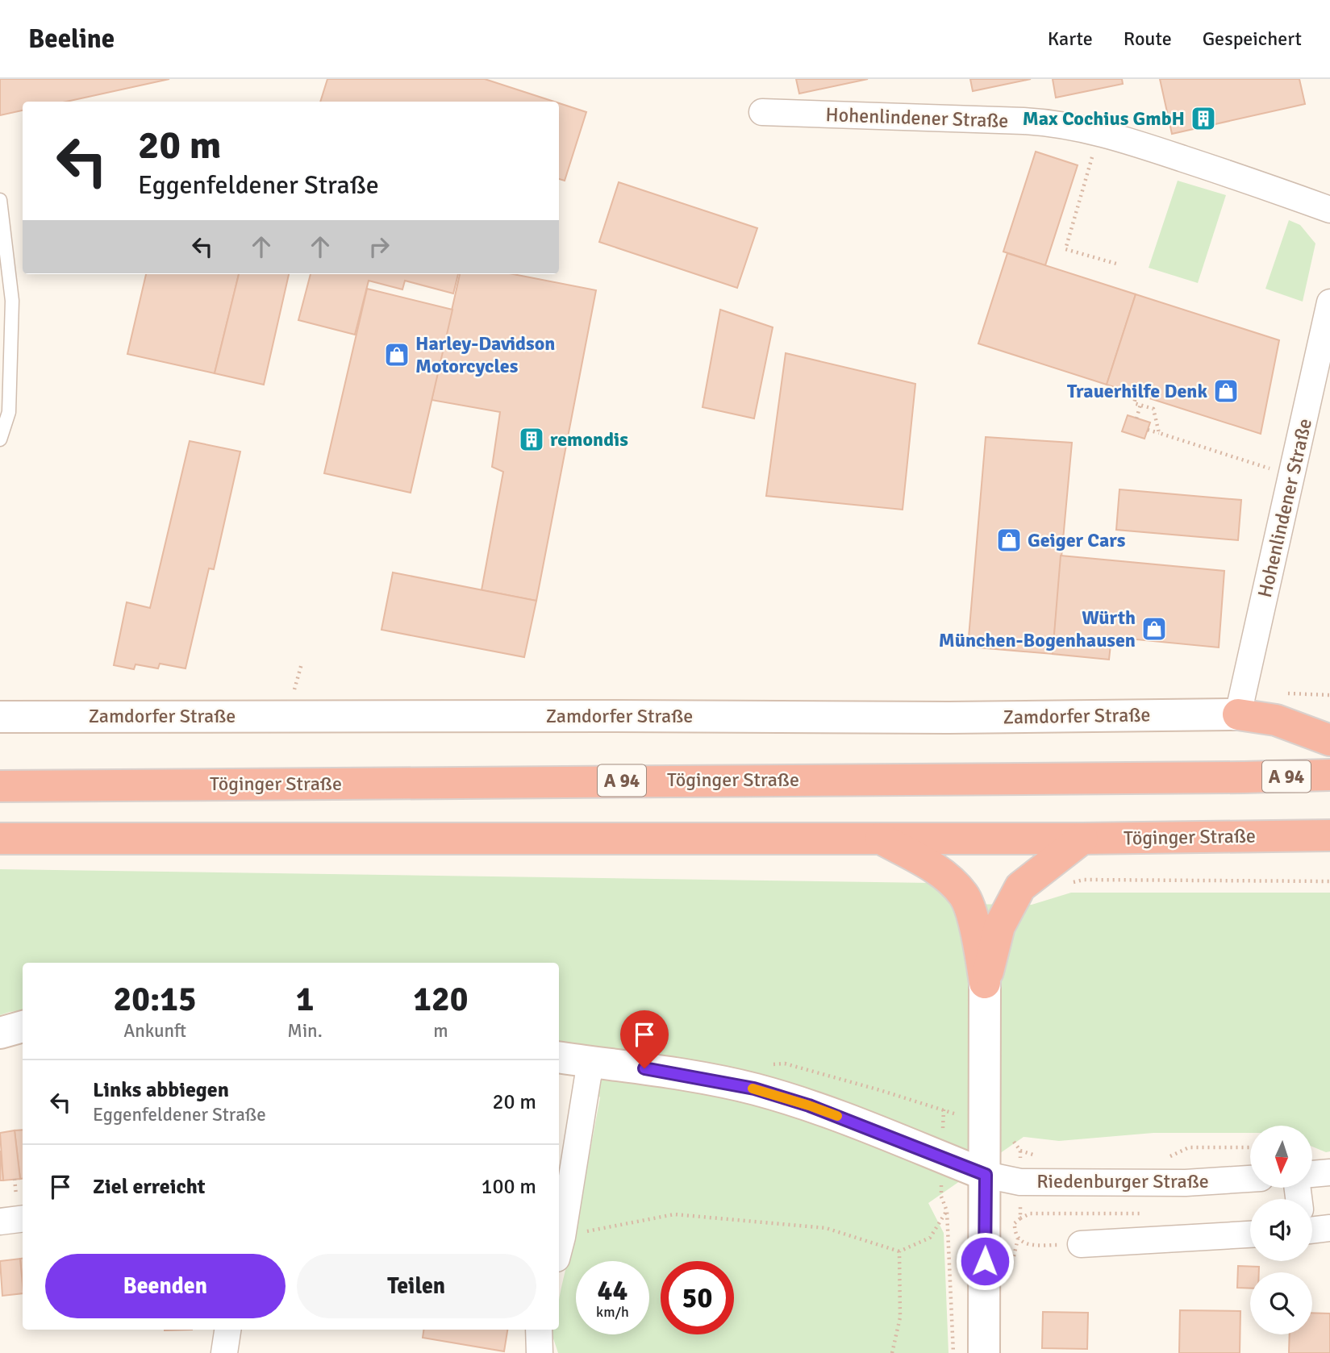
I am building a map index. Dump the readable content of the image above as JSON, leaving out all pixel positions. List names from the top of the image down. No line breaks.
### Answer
{"streets":{"highway":["A 94","Töginger Straße"],"street":["Hohenlindener Straße","Zamdorfer Straße","Riedenburger Straße"]},"crossings":[["Hohenlindener Straße","Zamdorfer Straße"]],"places":{"building":["Max Cochius GmbH","remondis"],"shop":["Harley-Davidson Motorcycles","Trauerhilfe Denk","Geiger Cars","Würth München-Bogenhausen"]},"north":"bottom","page":{"header":"Beeline","nav":["Karte","Route","Gespeichert"],"turn":["20 m","Eggenfeldener Straße"],"eta":["20:15","Ankunft","1","Min.","120","m"],"list":[{"name":"Links abbiegen","note":"Eggenfeldener Straße","value":"20 m"},{"name":"Ziel erreicht","value":"100 m"}],"buttons":["Beenden","Teilen"],"speed":"44 km/h","limit":"50"}}
